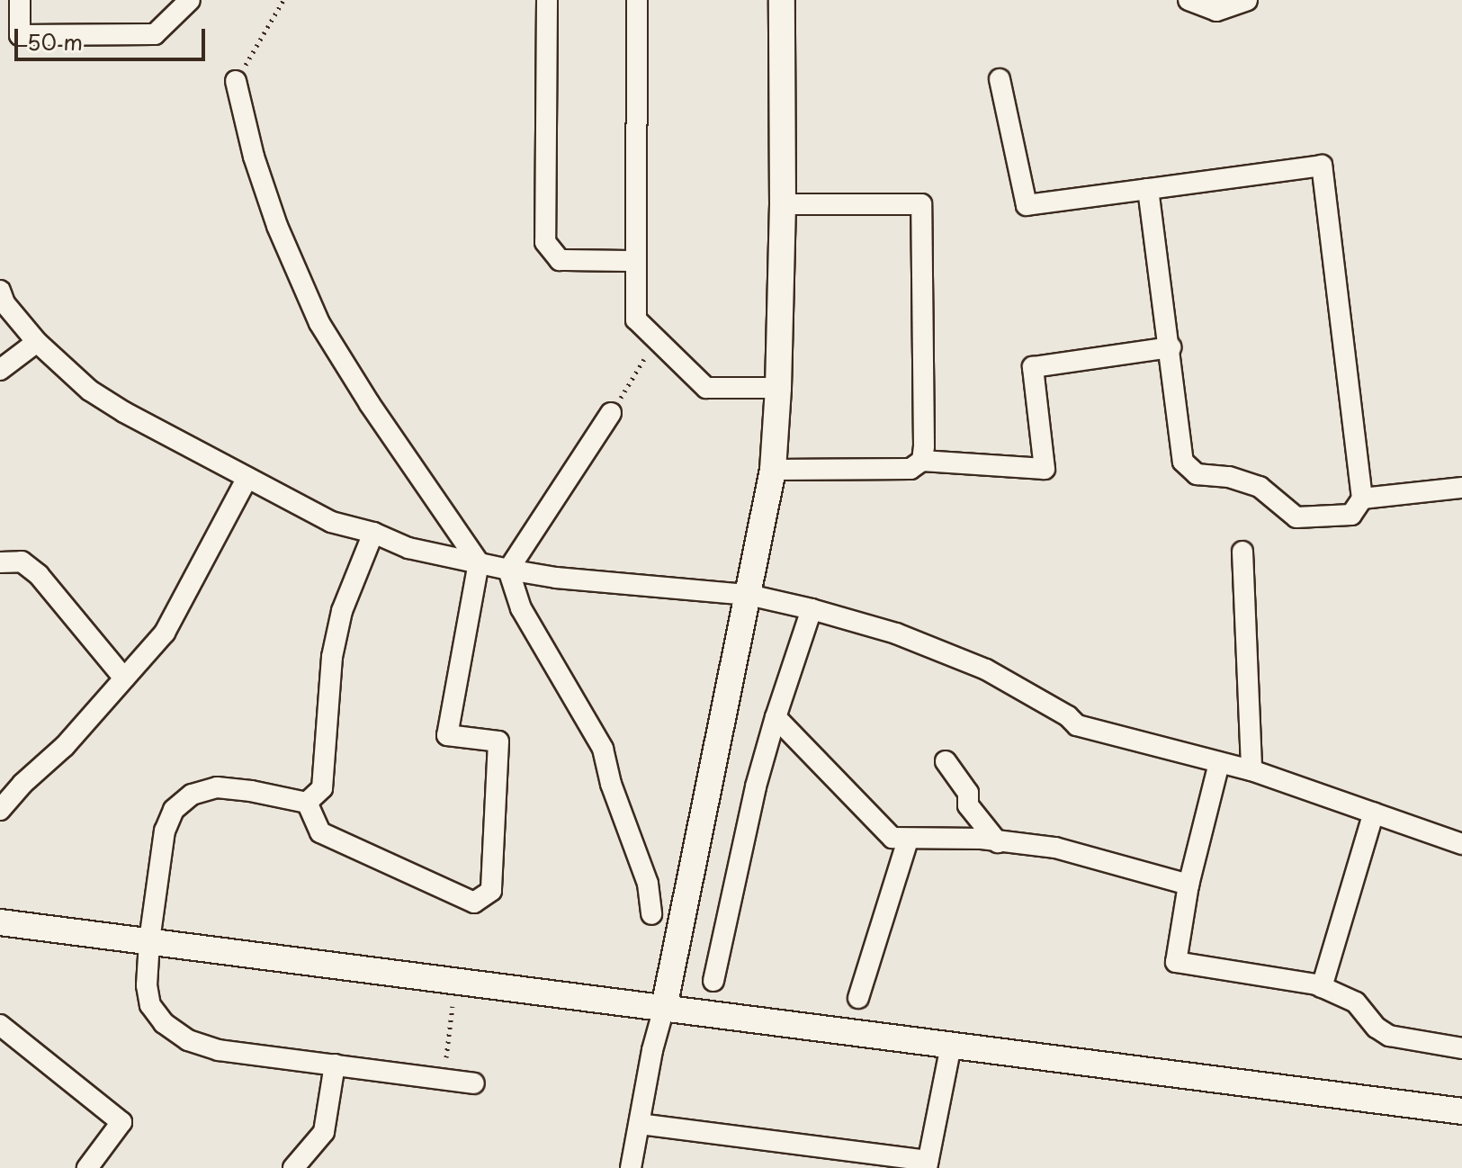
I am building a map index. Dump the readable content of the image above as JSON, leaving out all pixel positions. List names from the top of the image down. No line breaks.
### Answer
{"scale_bar":"50 m"}
